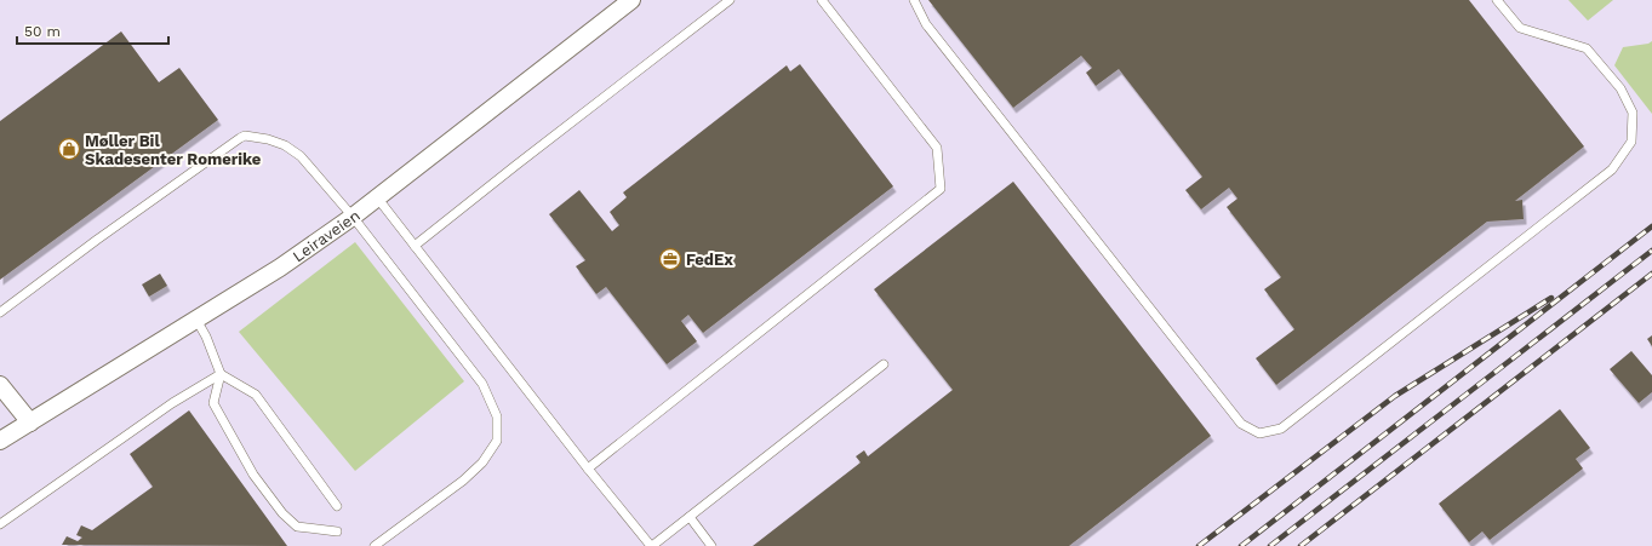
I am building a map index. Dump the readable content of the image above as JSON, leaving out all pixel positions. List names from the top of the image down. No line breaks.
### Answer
{"streets":{"street":["Leiraveien"]},"places":{"shop":["Møller Bil Skadesenter Romerike"],"office":["FedEx"]},"scale_bar":"50 m"}
